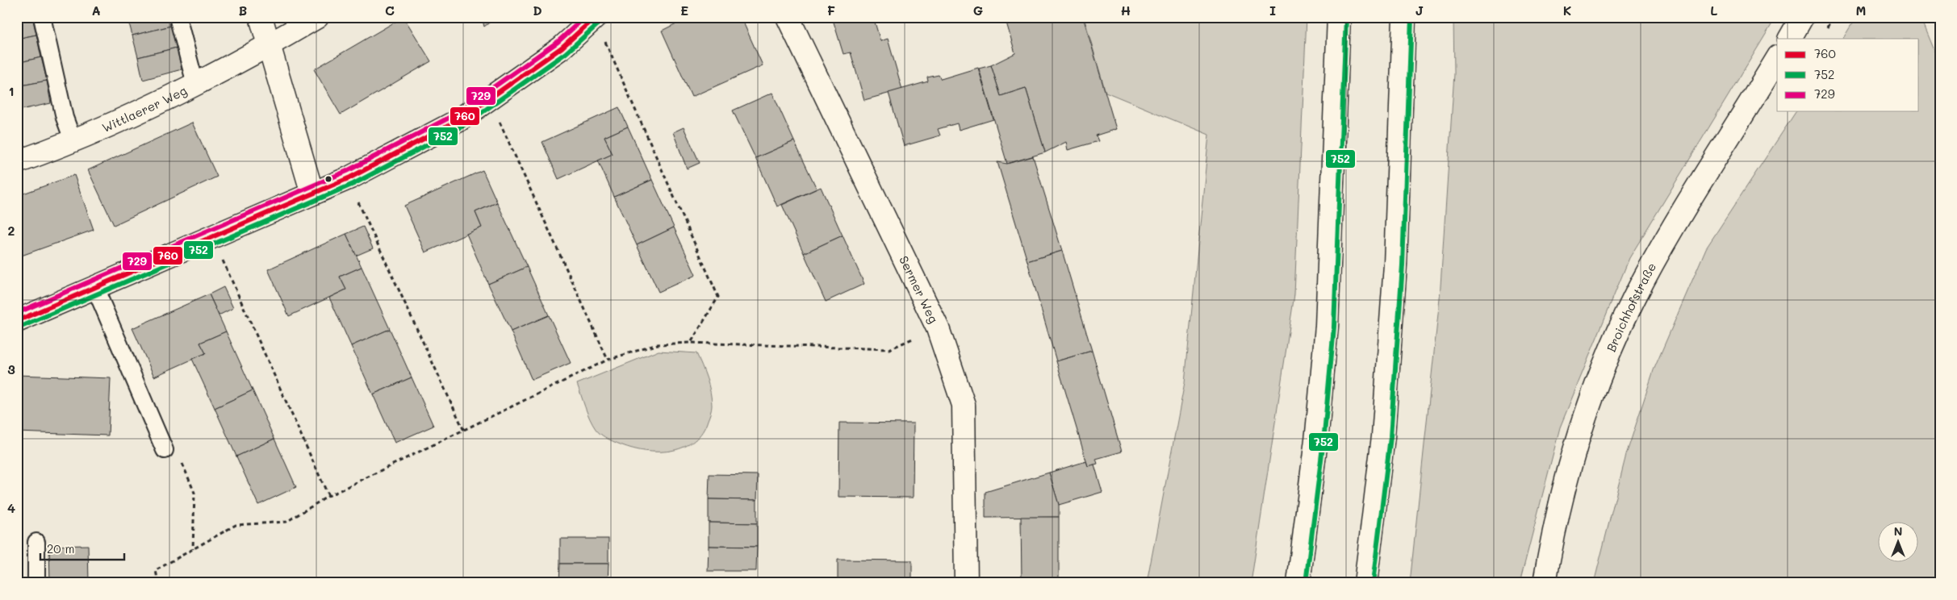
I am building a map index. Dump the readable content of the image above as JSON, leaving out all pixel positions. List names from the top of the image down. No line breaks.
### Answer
{"streets":{"main road":["Wittlaerer Weg","Sermer Weg","Broichhofstraße"]},"lines":["transit line 760","transit line 752","transit line 729"],"legend":["760","752","729"],"scale_bar":"20 m","north":"top","grid":{"columns":["A","B","C","D","E","F","G","H","I","J","K","L","M"],"rows":["1","2","3","4"]}}
